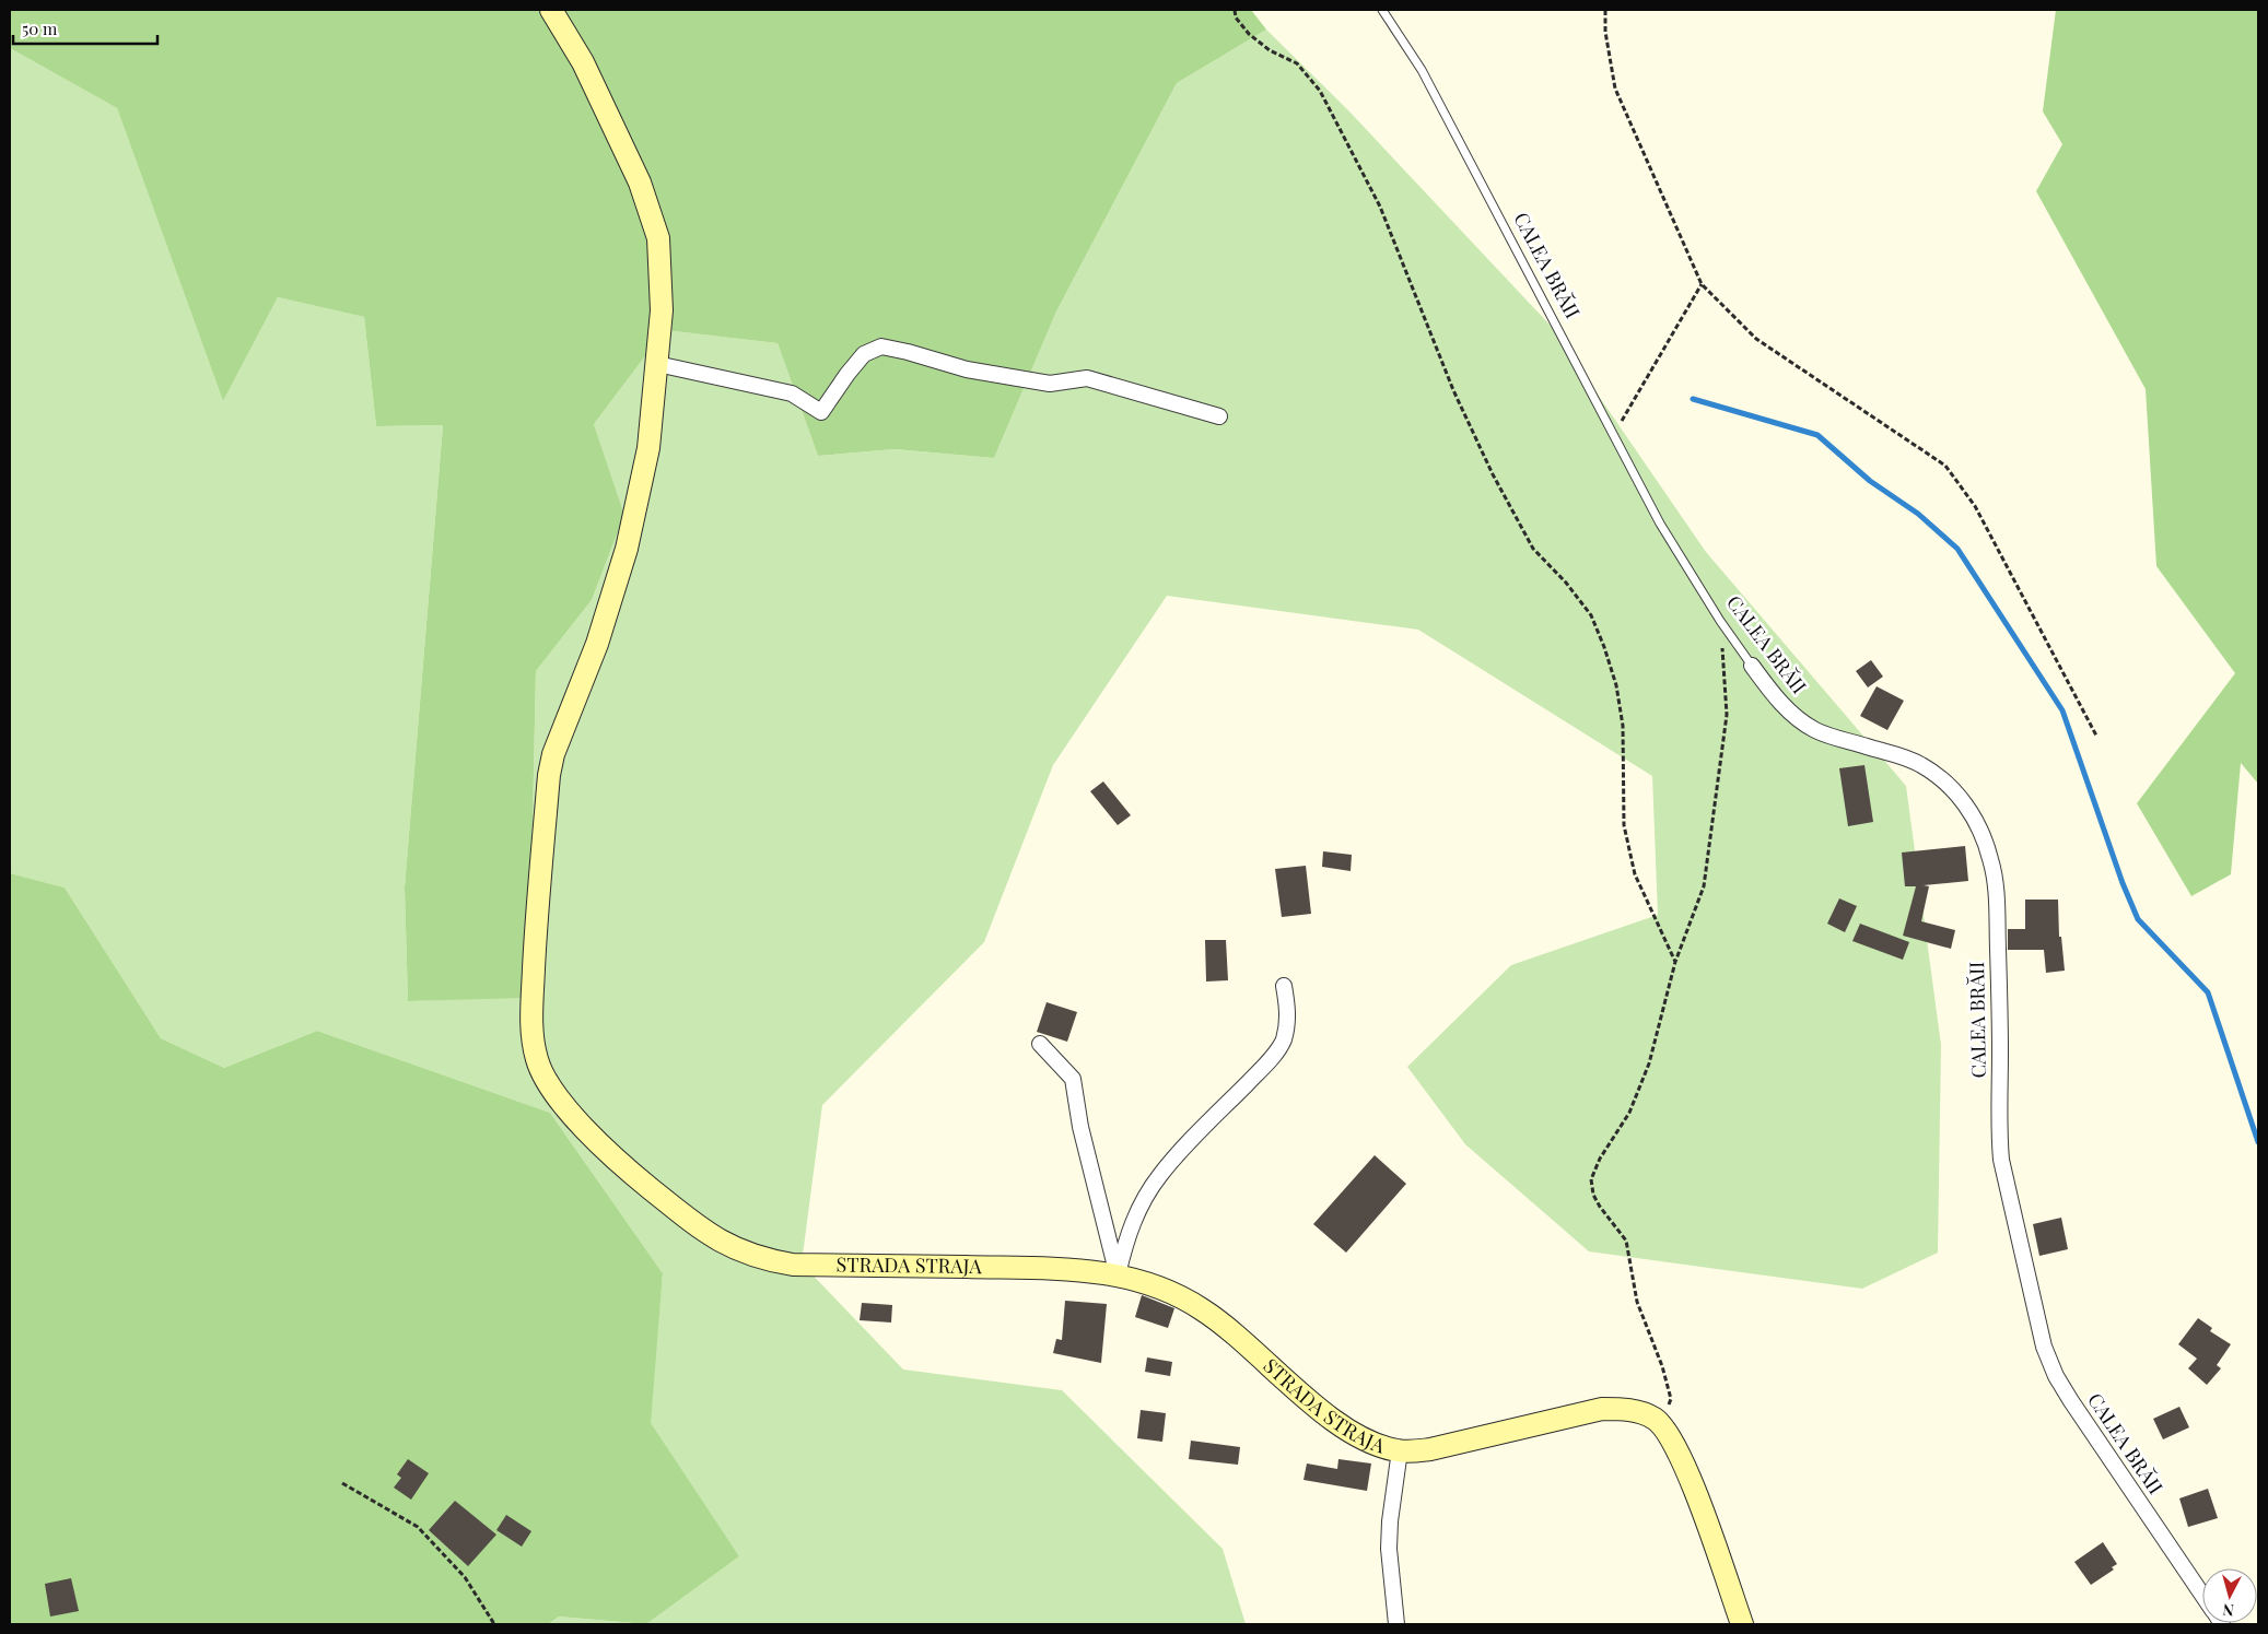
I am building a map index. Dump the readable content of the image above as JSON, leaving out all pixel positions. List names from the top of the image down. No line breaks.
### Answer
{"streets":{"main road":["STRADA STRAJA"],"street":["CALEA BRĂII"]},"scale_bar":"50 m","north":"bottom"}
